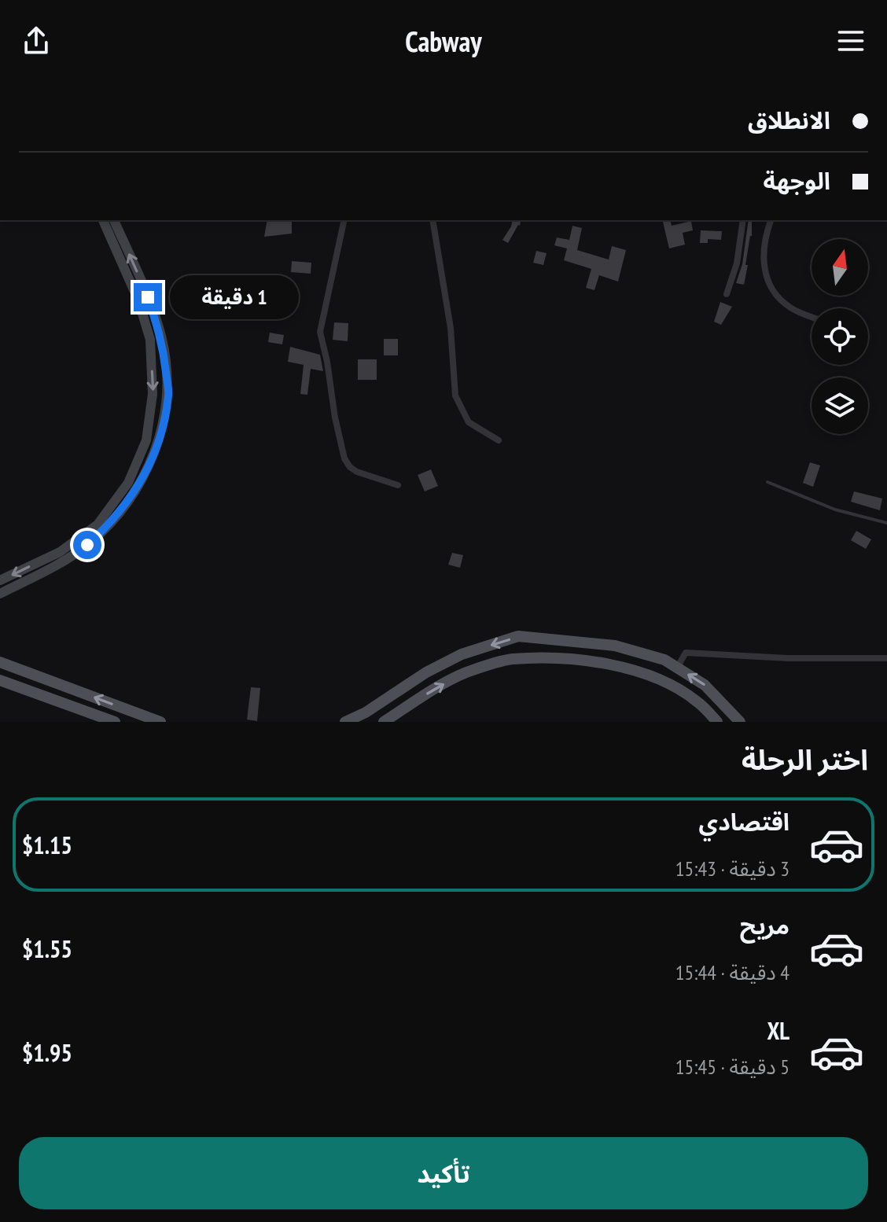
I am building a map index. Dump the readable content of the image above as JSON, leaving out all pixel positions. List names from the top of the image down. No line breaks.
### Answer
{"north":"top","page":{"header":"Cabway","banner":["الانطلاق","الوجهة"],"bubble":"1 دقيقة","heading":"اختر الرحلة","list":[{"name":"اقتصادي","note":"3 دقيقة · 15:43","value":"$1.15"},{"name":"مريح","note":"4 دقيقة · 15:44","value":"$1.55"},{"name":"XL","note":"5 دقيقة · 15:45","value":"$1.95"}],"buttons":"تأكيد"}}
